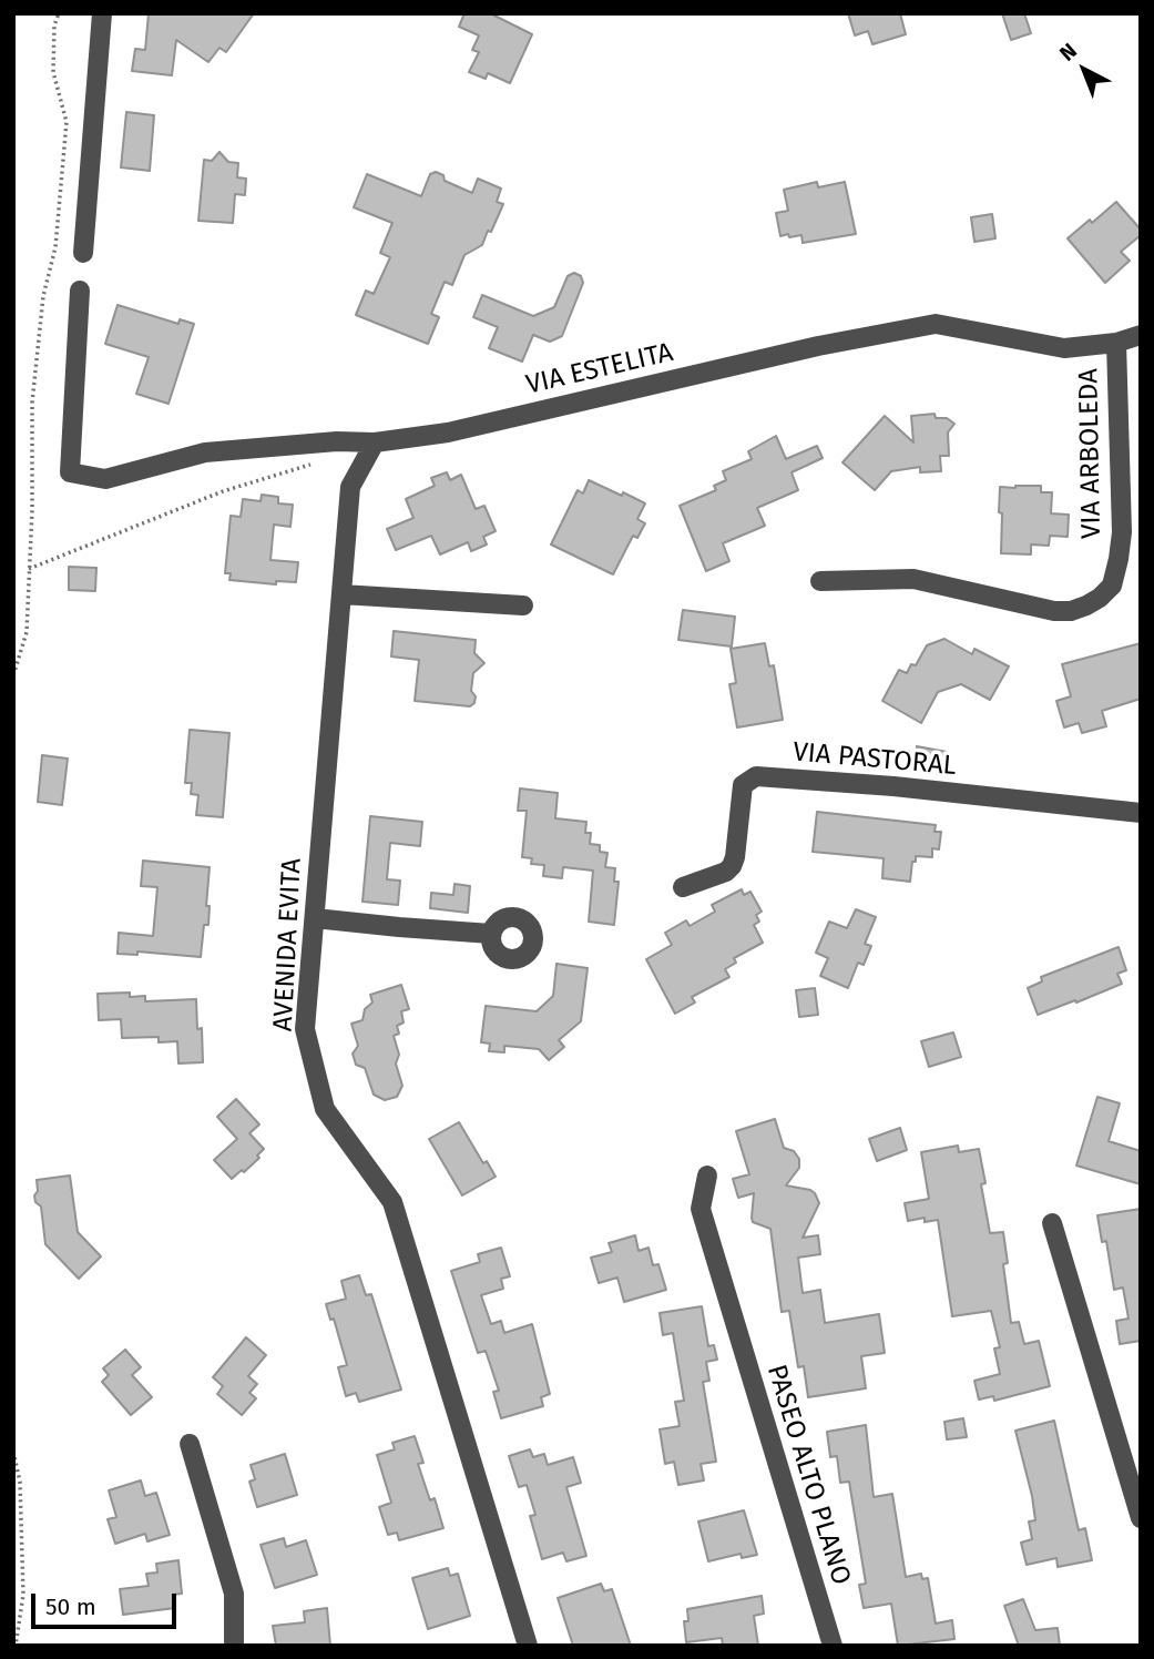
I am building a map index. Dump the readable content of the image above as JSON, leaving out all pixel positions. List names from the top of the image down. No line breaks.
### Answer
{"streets":{"street":["VIA ESTELITA","VIA ARBOLEDA","VIA PASTORAL","AVENIDA EVITA","PASEO ALTO PLANO"]},"crossings":[["VIA ESTELITA","VIA ARBOLEDA"],["VIA ESTELITA","AVENIDA EVITA"]],"scale_bar":"50 m","north":"top left"}
